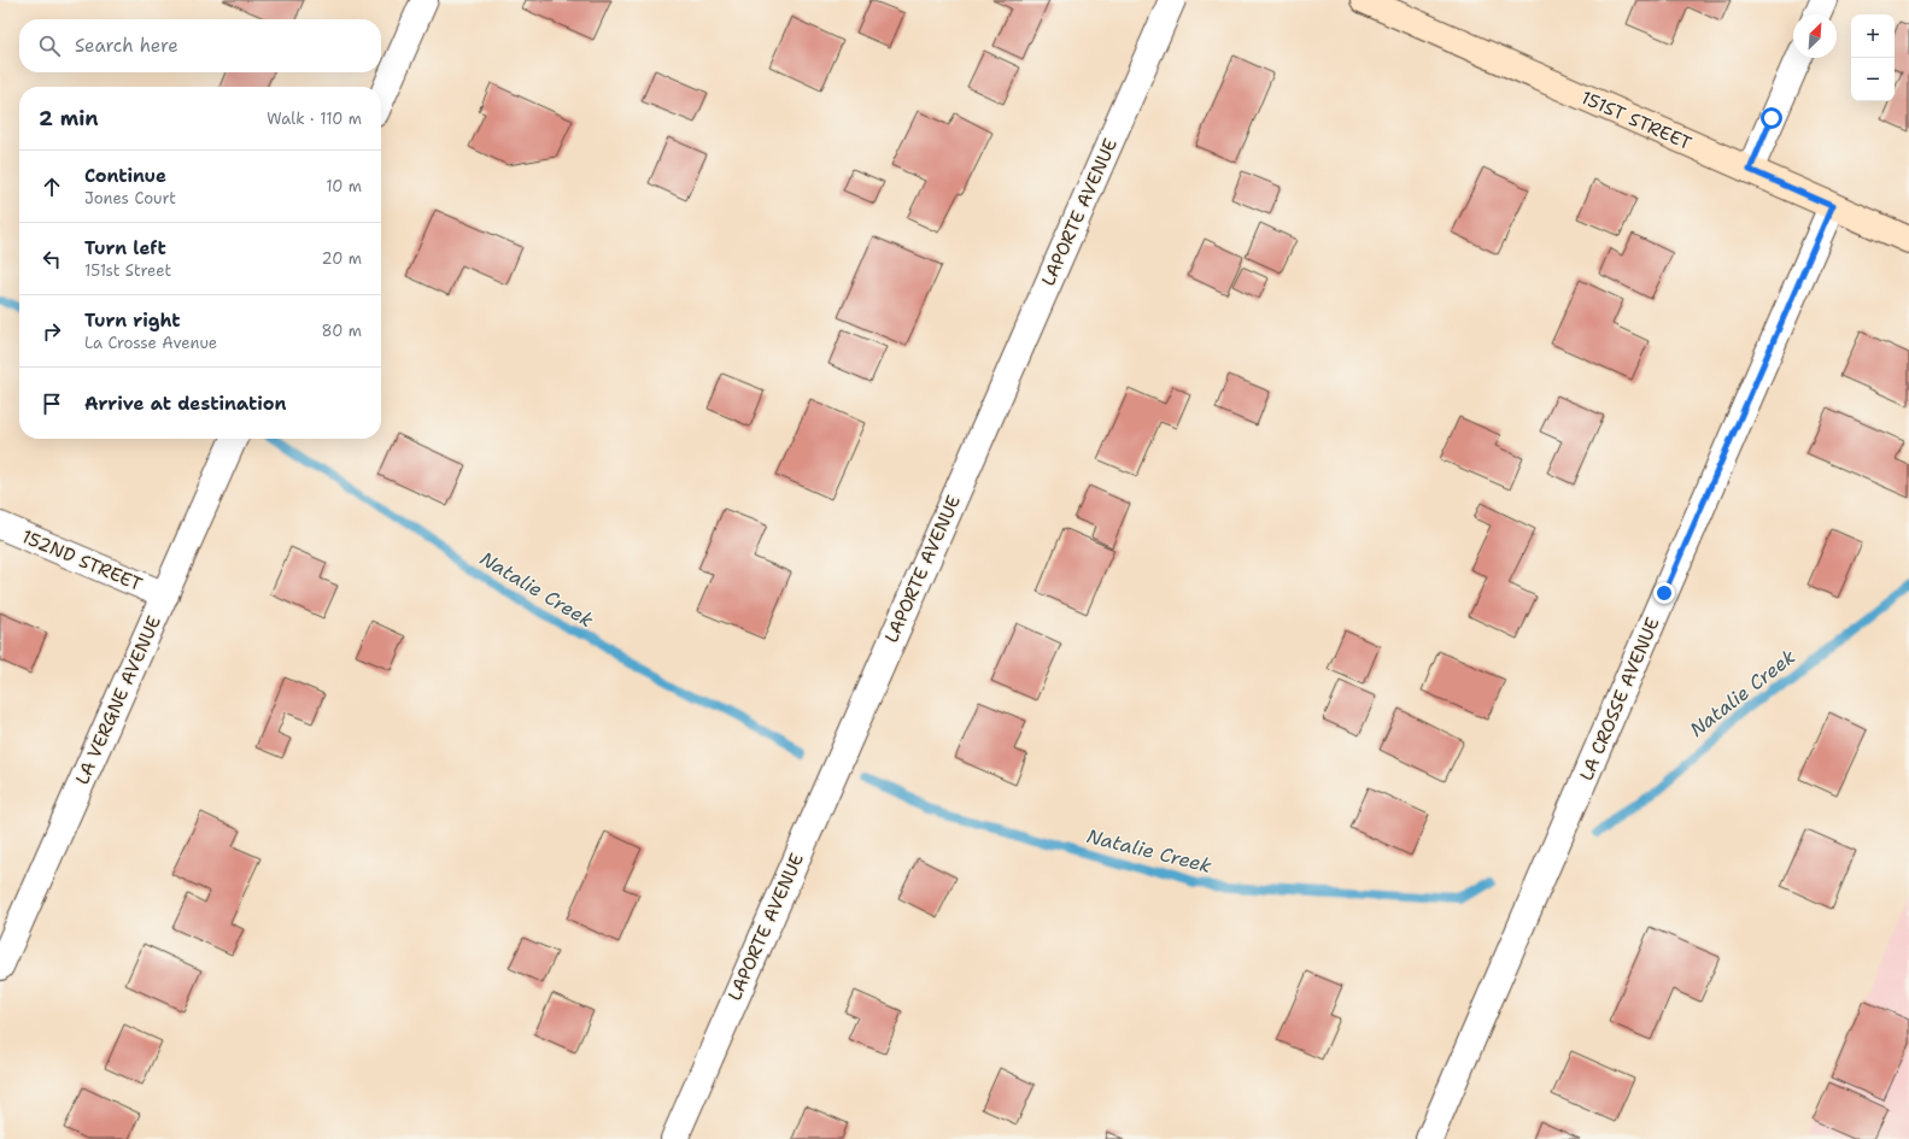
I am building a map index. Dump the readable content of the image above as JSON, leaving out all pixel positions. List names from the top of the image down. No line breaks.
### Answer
{"streets":{"street":["151ST STREET","LAPORTE AVENUE","152ND STREET","LA CROSSE AVENUE","LA VERGNE AVENUE"]},"crossings":[["151ST STREET","LA CROSSE AVENUE"],["152ND STREET","LA VERGNE AVENUE"]],"water":["Natalie Creek"],"north":"top right","page":{"map_buttons":["+","−"],"search":"Search here","heading":["2 min","Walk · 110 m"],"list":[["Continue","Jones Court","10 m"],["Turn left","151st Street","20 m"],["Turn right","La Crosse Avenue","80 m"],"Arrive at destination"]}}
